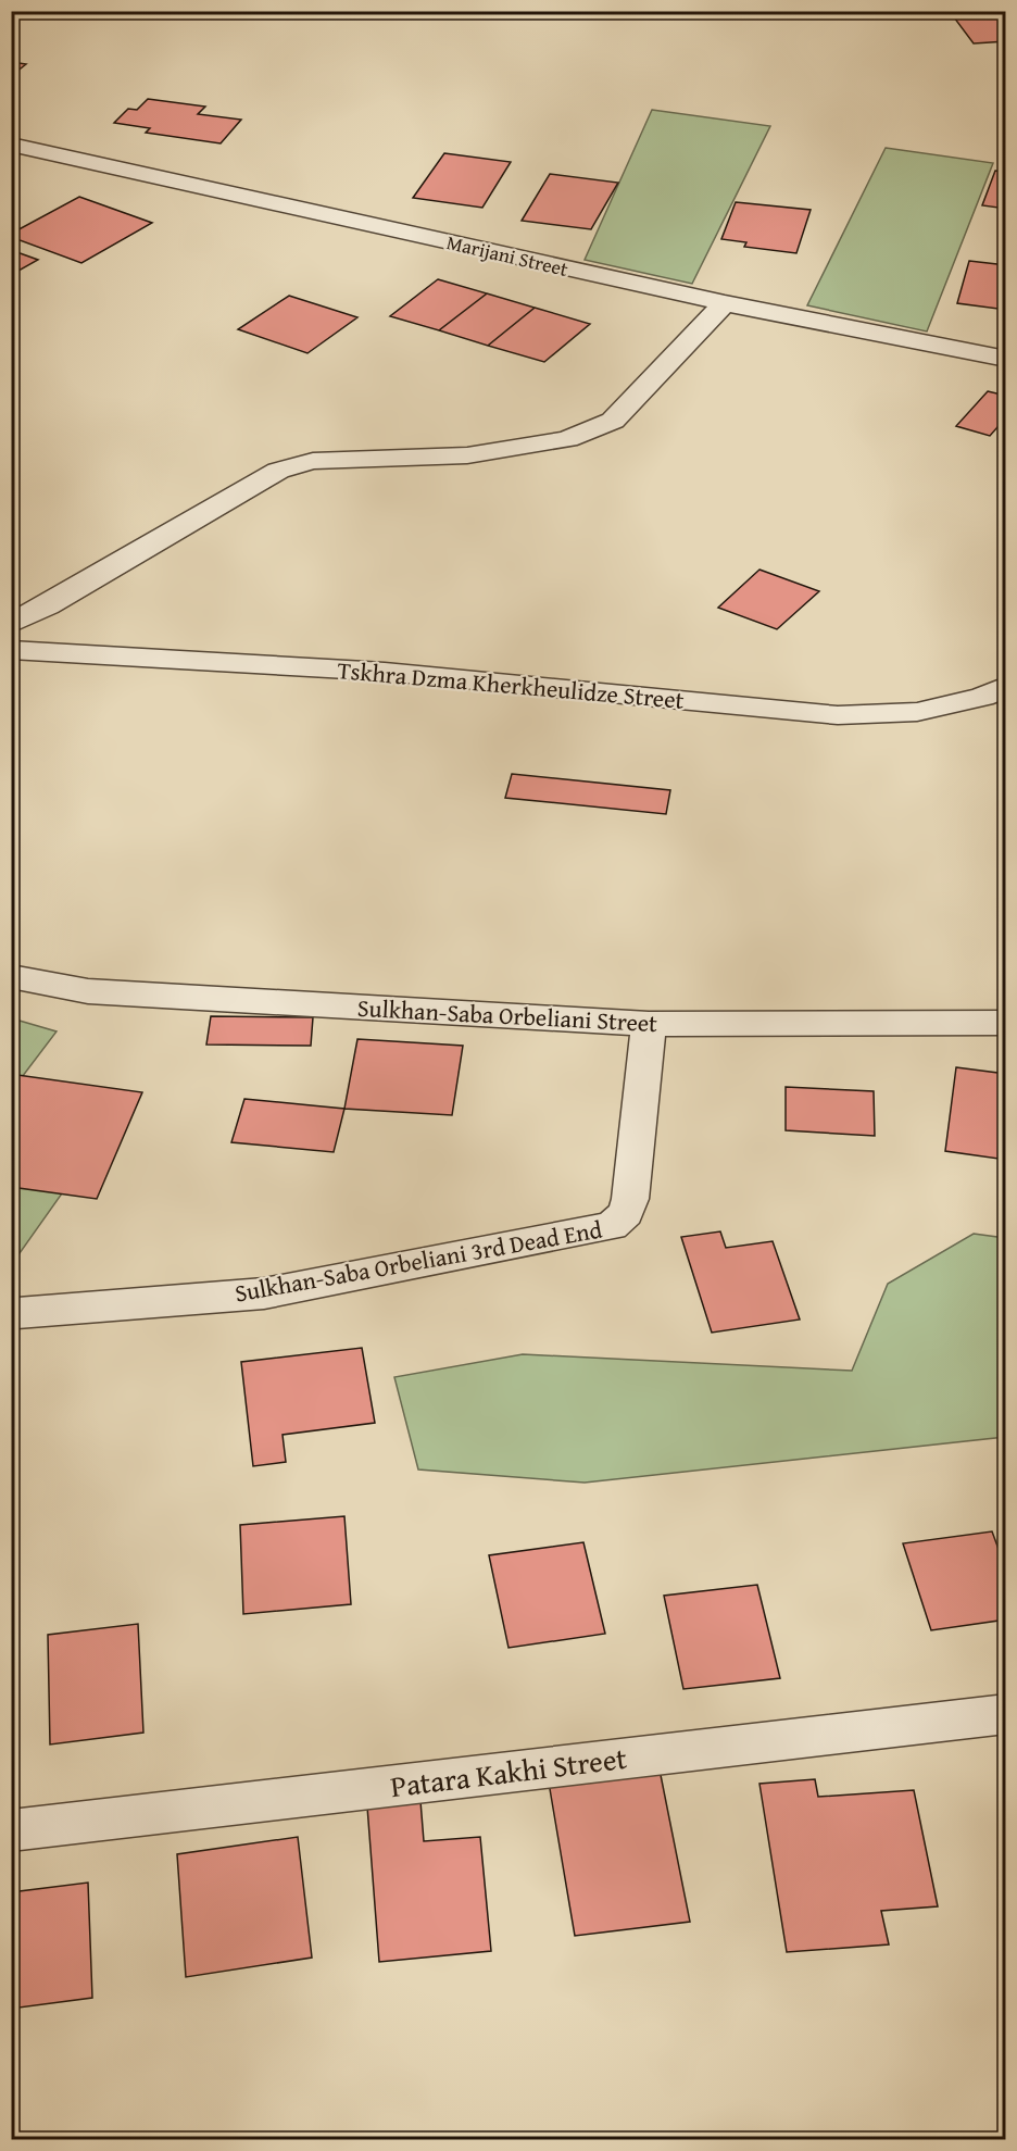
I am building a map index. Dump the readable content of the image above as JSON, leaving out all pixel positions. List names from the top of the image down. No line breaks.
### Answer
{"streets":{"street":["Marijani Street","Tskhra Dzma Kherkheulidze Street","Sulkhan-Saba Orbeliani Street","Sulkhan-Saba Orbeliani 3rd Dead End","Patara Kakhi Street"]},"crossings":[["Sulkhan-Saba Orbeliani Street","Sulkhan-Saba Orbeliani 3rd Dead End"]]}
